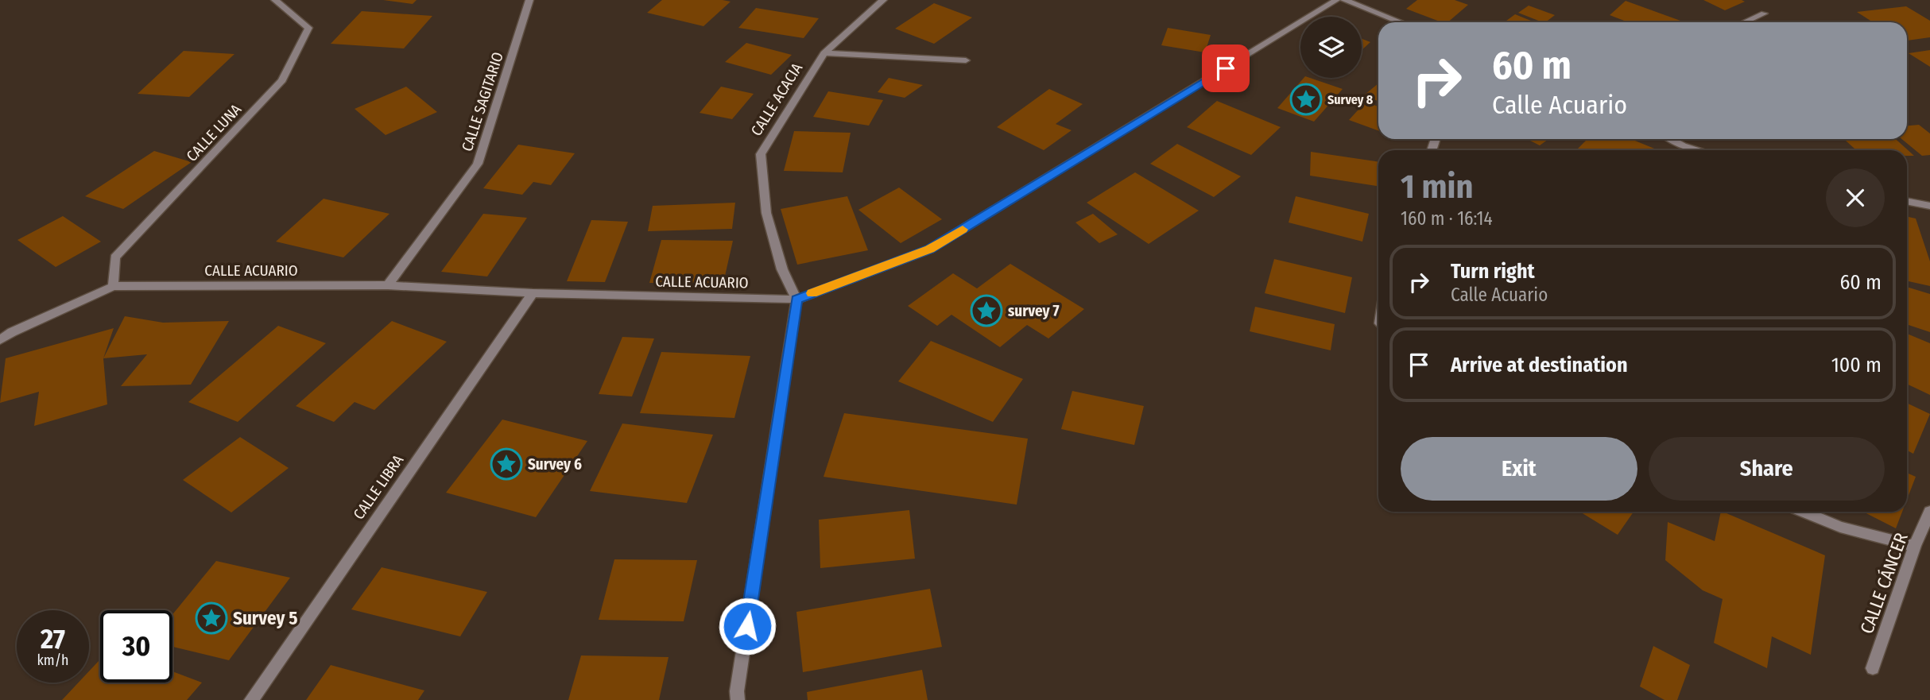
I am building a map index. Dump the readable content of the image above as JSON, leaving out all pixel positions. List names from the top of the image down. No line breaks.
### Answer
{"streets":{"street":["CALLE ACACIA","CALLE SAGITARIO","CALLE LUNA","CALLE ACUARIO","CALLE LIBRA","CALLE CÁNCER"]},"crossings":[["CALLE ACACIA","CALLE ACUARIO"],["CALLE SAGITARIO","CALLE ACUARIO"],["CALLE LUNA","CALLE ACUARIO"],["CALLE ACUARIO","CALLE LIBRA"]],"places":{"place":["Survey 8","survey 7","Survey 6","Survey 5"]},"page":{"turn":["60 m","Calle Acuario"],"heading":["1 min","160 m · 16:14"],"list":[{"name":"Turn right","note":"Calle Acuario","value":"60 m"},{"name":"Arrive at destination","value":"100 m"}],"buttons":["Exit","Share"],"speed":"27 km/h","limit":"30"}}
